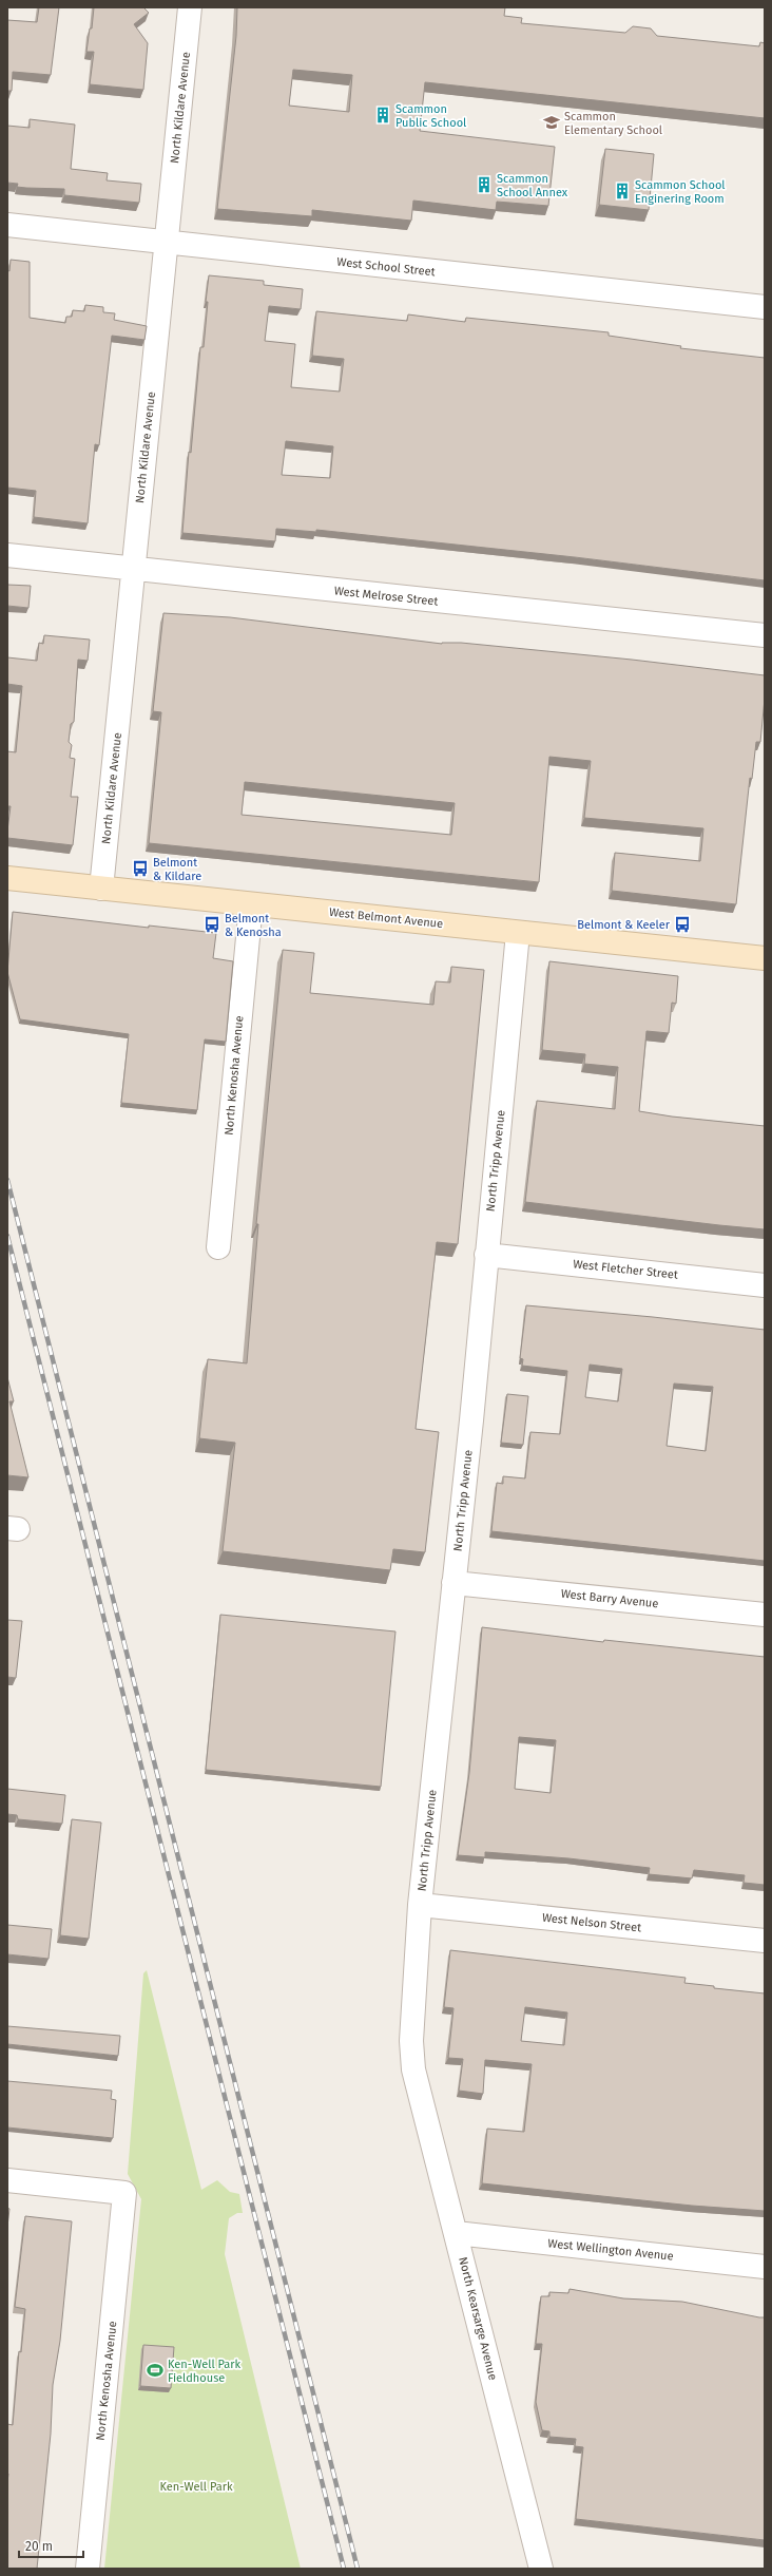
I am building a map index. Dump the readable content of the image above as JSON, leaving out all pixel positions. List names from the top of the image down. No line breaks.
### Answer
{"streets":{"main road":["West Belmont Avenue"],"street":["North Kildare Avenue","West School Street","West Melrose Street","North Kenosha Avenue","North Tripp Avenue","West Fletcher Street","West Barry Avenue","West Nelson Street","West Wellington Avenue","North Kearsarge Avenue"]},"crossings":[["North Kildare Avenue","West School Street"],["North Kildare Avenue","West Melrose Street"],["North Kildare Avenue","West Belmont Avenue"],["West Belmont Avenue","North Kenosha Avenue"],["West Belmont Avenue","North Tripp Avenue"],["North Tripp Avenue","West Fletcher Street"],["North Tripp Avenue","West Barry Avenue"],["North Tripp Avenue","West Nelson Street"],["North Tripp Avenue","North Kearsarge Avenue"],["West Wellington Avenue","North Kearsarge Avenue"]],"parks":["Ken-Well Park"],"places":{"building":["Scammon Public School","Scammon School Annex","Scammon School Enginering Room"],"school or university":["Scammon Elementary School"],"bus stop":["Belmont & Kildare","Belmont & Kenosha","Belmont & Keeler"],"sports":["Ken-Well Park Fieldhouse"]},"scale_bar":"20 m"}
